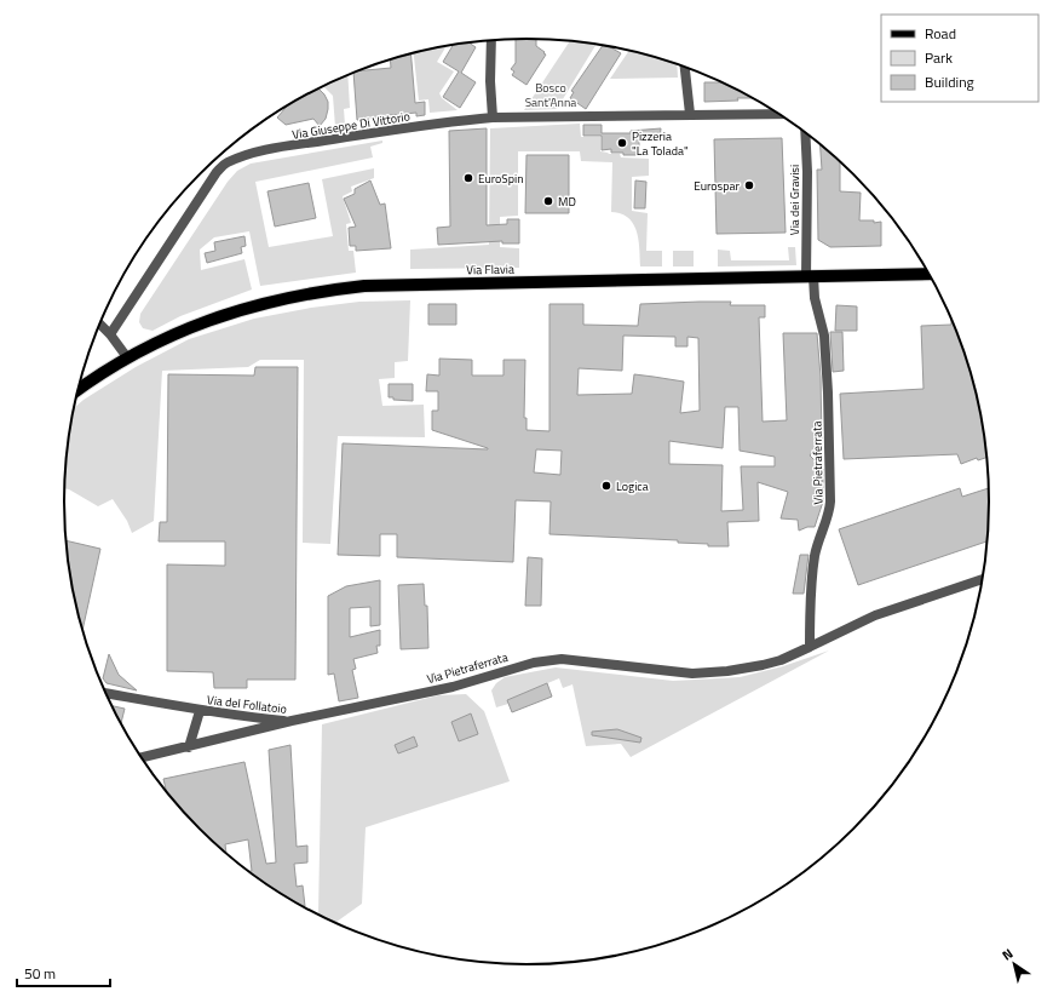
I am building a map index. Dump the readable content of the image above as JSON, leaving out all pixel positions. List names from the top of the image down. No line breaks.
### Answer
{"streets":{"main road":["Via Flavia"],"street":["Via Giuseppe Di Vittorio","Via dei Gravisi","Via Pietraferrata","Via del Follatoio"]},"crossings":[["Via dei Gravisi","Via Flavia"],["Via dei Gravisi","Via Pietraferrata"],["Via Flavia","Via Pietraferrata"],["Via Pietraferrata","Via del Follatoio"]],"parks":["Bosco Sant'Anna"],"places":["Pizzeria \"La Tolada\"","EuroSpin","Eurospar","MD","Logica"],"legend":["Road","Park","Building"],"scale_bar":"50 m","north":"top left"}
